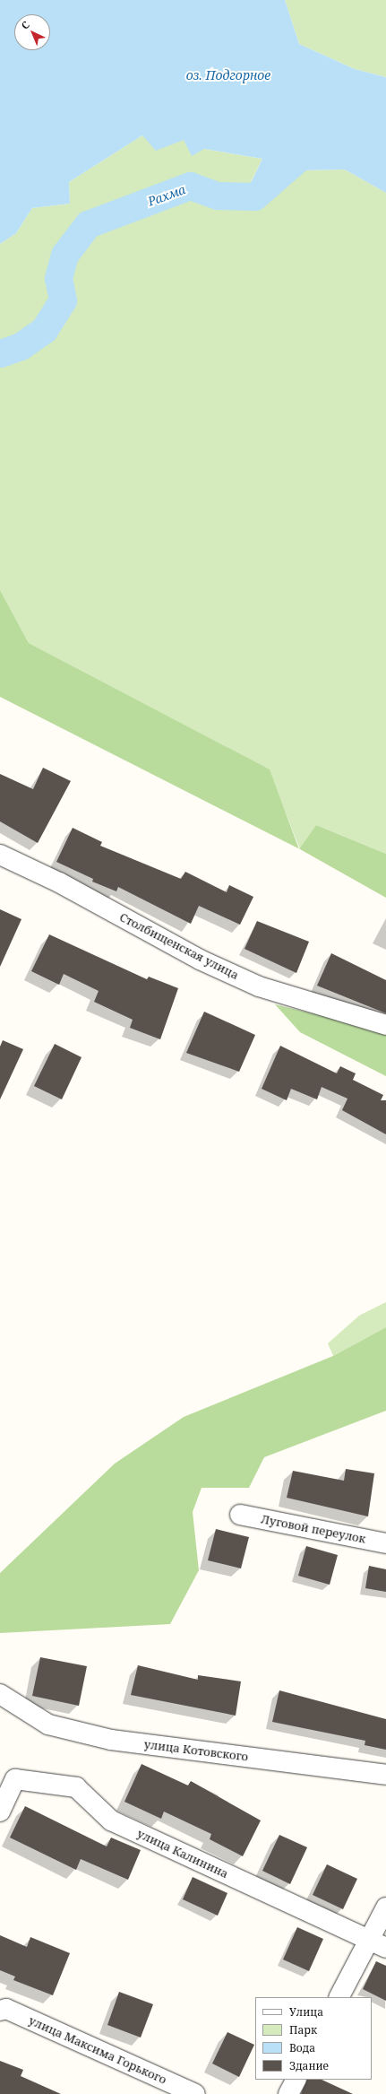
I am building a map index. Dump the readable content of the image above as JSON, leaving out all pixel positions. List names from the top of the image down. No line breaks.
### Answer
{"streets":{"street":["Столбищенская улица","Луговой переулок","улица Котовского","улица Калинина","улица Максима Горького"]},"water":["оз. Подгорное","Рахма"],"legend":["Улица","Парк","Вода","Здание"],"north":"top left"}
